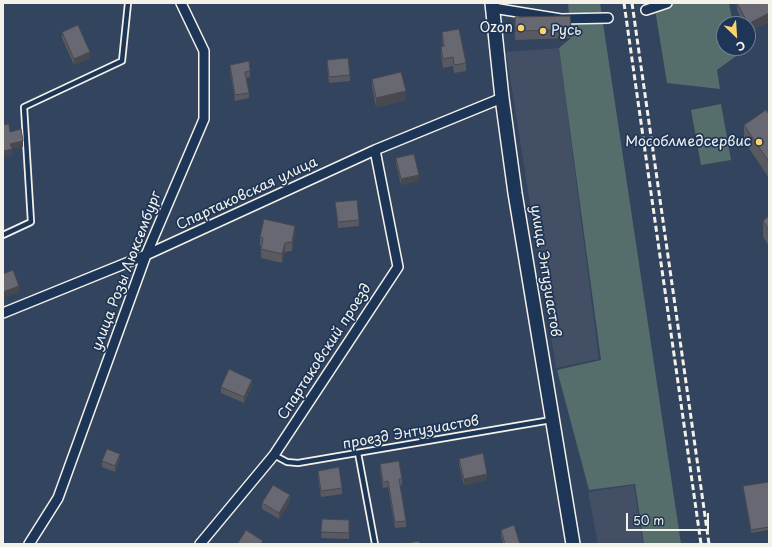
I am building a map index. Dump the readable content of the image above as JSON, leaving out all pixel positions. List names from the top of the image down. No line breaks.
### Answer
{"streets":{"street":["Спартаковская улица","улица Розы Люксембург","улица Энтузиастов","Спартаковский проезд"],"lane":["проезд Энтузиастов"]},"crossings":[["Спартаковская улица","улица Розы Люксембург"],["Спартаковская улица","улица Энтузиастов"],["Спартаковская улица","Спартаковский проезд"],["улица Энтузиастов","проезд Энтузиастов"],["Спартаковский проезд","проезд Энтузиастов"]],"places":["Ozon","Русь","Мособлмедсервис"],"scale_bar":"50 m","north":"bottom right"}
